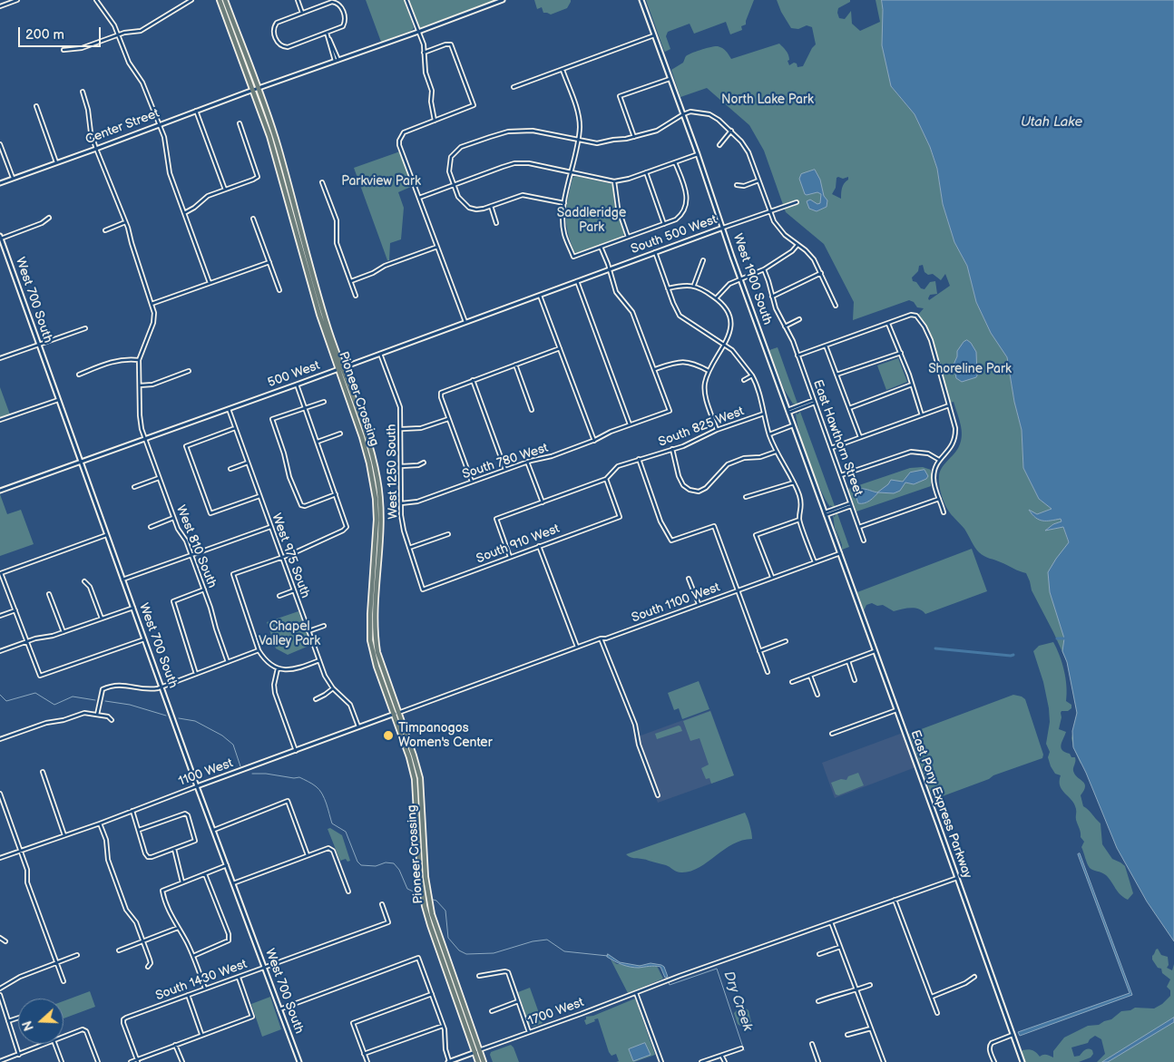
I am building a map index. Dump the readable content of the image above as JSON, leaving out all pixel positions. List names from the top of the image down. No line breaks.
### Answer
{"streets":{"highway":["Pioneer Crossing"],"street":["Center Street","South 500 West","West 1900 South","West 700 South","500 West","South 825 West","East Hawthorn Street","South 780 West","West 1250 South","South 910 West","West 810 South","West 975 South","South 1100 West","1100 West","East Pony Express Parkway","South 1430 West","1700 West"]},"crossings":[["Center Street","Pioneer Crossing"],["South 500 West","West 1900 South"],["South 500 West","500 West"],["West 1900 South","South 1100 West"],["West 1900 South","East Pony Express Parkway"],["West 700 South","1100 West"],["West 700 South","South 1430 West"],["500 West","Pioneer Crossing"],["500 West","West 1250 South"],["500 West","West 810 South"],["500 West","West 975 South"],["Pioneer Crossing","1100 West"],["Pioneer Crossing","1700 West"],["South 825 West","South 910 West"],["South 780 West","West 1250 South"],["West 1250 South","South 910 West"],["West 975 South","1100 West"],["South 1100 West","1100 West"],["South 1100 West","East Pony Express Parkway"],["East Pony Express Parkway","1700 West"]],"water":["Utah Lake","Dry Creek"],"parks":["North Lake Park","Parkview Park","Saddleridge Park","Shoreline Park","Chapel Valley Park"],"places":["Timpanogos Women's Center"],"scale_bar":"200 m","north":"left"}
